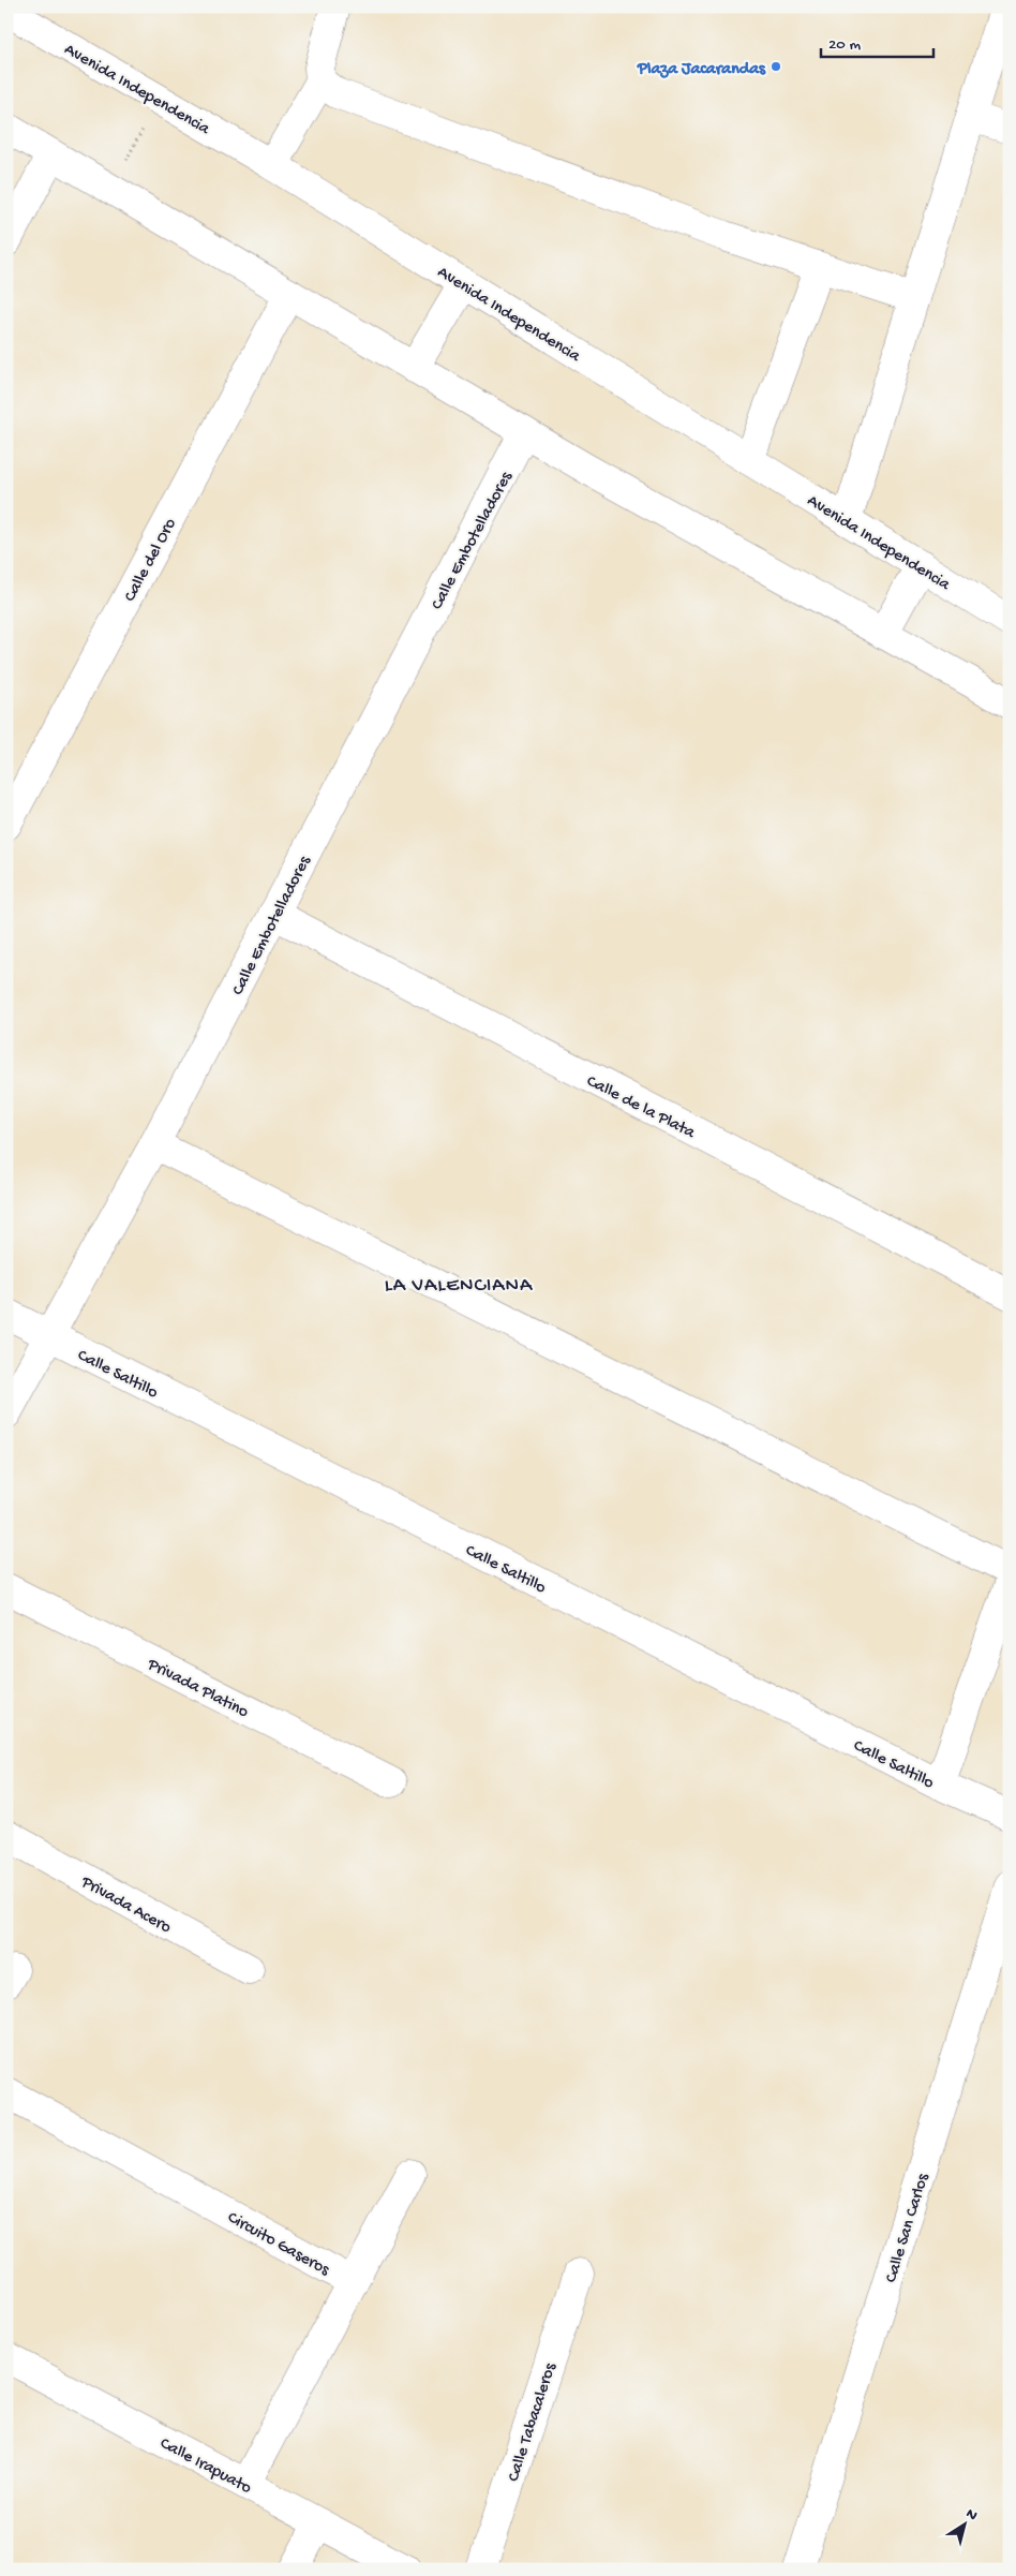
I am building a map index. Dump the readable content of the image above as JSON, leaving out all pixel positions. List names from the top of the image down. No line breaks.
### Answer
{"streets":{"street":["Avenida Independencia","Calle Embotelladores","Calle del Oro","Calle de la Plata","Calle Saltillo","Privada Platino","Privada Acero","Calle San Carlos","Circuito Gaseros","Calle Tabacaleros","Calle Irapuato"]},"crossings":[["Calle Embotelladores","Calle de la Plata"],["Calle Embotelladores","Calle Saltillo"],["Circuito Gaseros","Calle Irapuato"]],"districts":["LA VALENCIANA"],"places":["Plaza Jacarandas"],"scale_bar":"20 m","north":"top right"}
